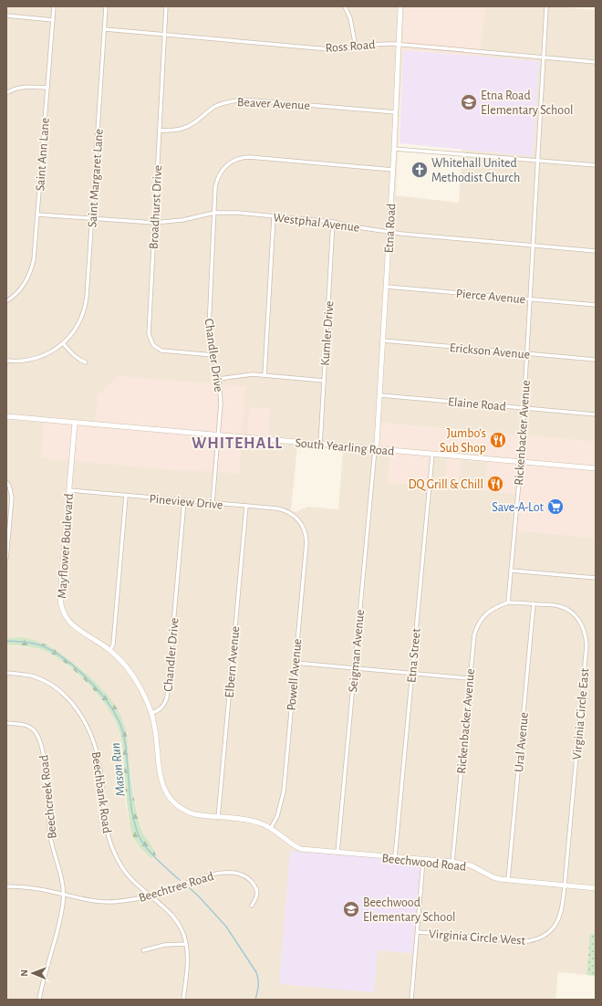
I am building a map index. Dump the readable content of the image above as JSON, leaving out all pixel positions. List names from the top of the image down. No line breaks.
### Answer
{"streets":{"street":["Ross Road","Beaver Avenue","Saint Ann Lane","Saint Margaret Lane","Broadhurst Drive","Westphal Avenue","Etna Road","Pierce Avenue","Kumler Drive","Erickson Avenue","Chandler Drive","Elaine Road","Rickenbacker Avenue","South Yearling Road","Pineview Drive","Mayflower Boulevard","Seigman Avenue","Etna Street","Elbern Avenue","Powell Avenue","Virginia Circle East","Ural Avenue","Beechbank Road","Beechcreek Road","Beechwood Road","Beechtree Road","Virginia Circle West"]},"crossings":[["Ross Road","Saint Margaret Lane"],["Ross Road","Broadhurst Drive"],["Ross Road","Etna Road"],["Ross Road","Rickenbacker Avenue"],["Beaver Avenue","Broadhurst Drive"],["Beaver Avenue","Etna Road"],["Saint Ann Lane","Westphal Avenue"],["Saint Margaret Lane","Westphal Avenue"],["Broadhurst Drive","Westphal Avenue"],["Broadhurst Drive","Chandler Drive"],["Westphal Avenue","Etna Road"],["Westphal Avenue","Kumler Drive"],["Westphal Avenue","Chandler Drive"],["Westphal Avenue","Rickenbacker Avenue"],["Etna Road","Pierce Avenue"],["Etna Road","Erickson Avenue"],["Etna Road","Chandler Drive"],["Etna Road","Elaine Road"],["Etna Road","South Yearling Road"],["Etna Road","Seigman Avenue"],["Pierce Avenue","Rickenbacker Avenue"],["Kumler Drive","South Yearling Road"],["Erickson Avenue","Rickenbacker Avenue"],["Chandler Drive","South Yearling Road"],["Chandler Drive","Pineview Drive"],["Chandler Drive","Mayflower Boulevard"],["Elaine Road","Rickenbacker Avenue"],["Rickenbacker Avenue","South Yearling Road"],["Rickenbacker Avenue","Virginia Circle East"],["Rickenbacker Avenue","Beechwood Road"],["South Yearling Road","Mayflower Boulevard"],["South Yearling Road","Seigman Avenue"],["South Yearling Road","Etna Street"],["Pineview Drive","Mayflower Boulevard"],["Pineview Drive","Elbern Avenue"],["Pineview Drive","Powell Avenue"],["Mayflower Boulevard","Seigman Avenue"],["Mayflower Boulevard","Elbern Avenue"],["Mayflower Boulevard","Powell Avenue"],["Mayflower Boulevard","Beechwood Road"],["Seigman Avenue","Beechwood Road"],["Etna Street","Beechwood Road"],["Virginia Circle East","Ural Avenue"],["Virginia Circle East","Beechwood Road"],["Virginia Circle East","Virginia Circle West"],["Ural Avenue","Beechwood Road"],["Beechbank Road","Beechtree Road"],["Beechcreek Road","Beechtree Road"],["Beechwood Road","Virginia Circle West"]],"districts":["WHITEHALL"],"water":["Mason Run"],"places":{"school or university":["Etna Road Elementary School","Beechwood Elementary School"],"church":["Whitehall United Methodist Church"],"restaurant":["Jumbo's Sub Shop","DQ Grill & Chill"],"supermarket":["Save-A-Lot"]},"north":"left"}
